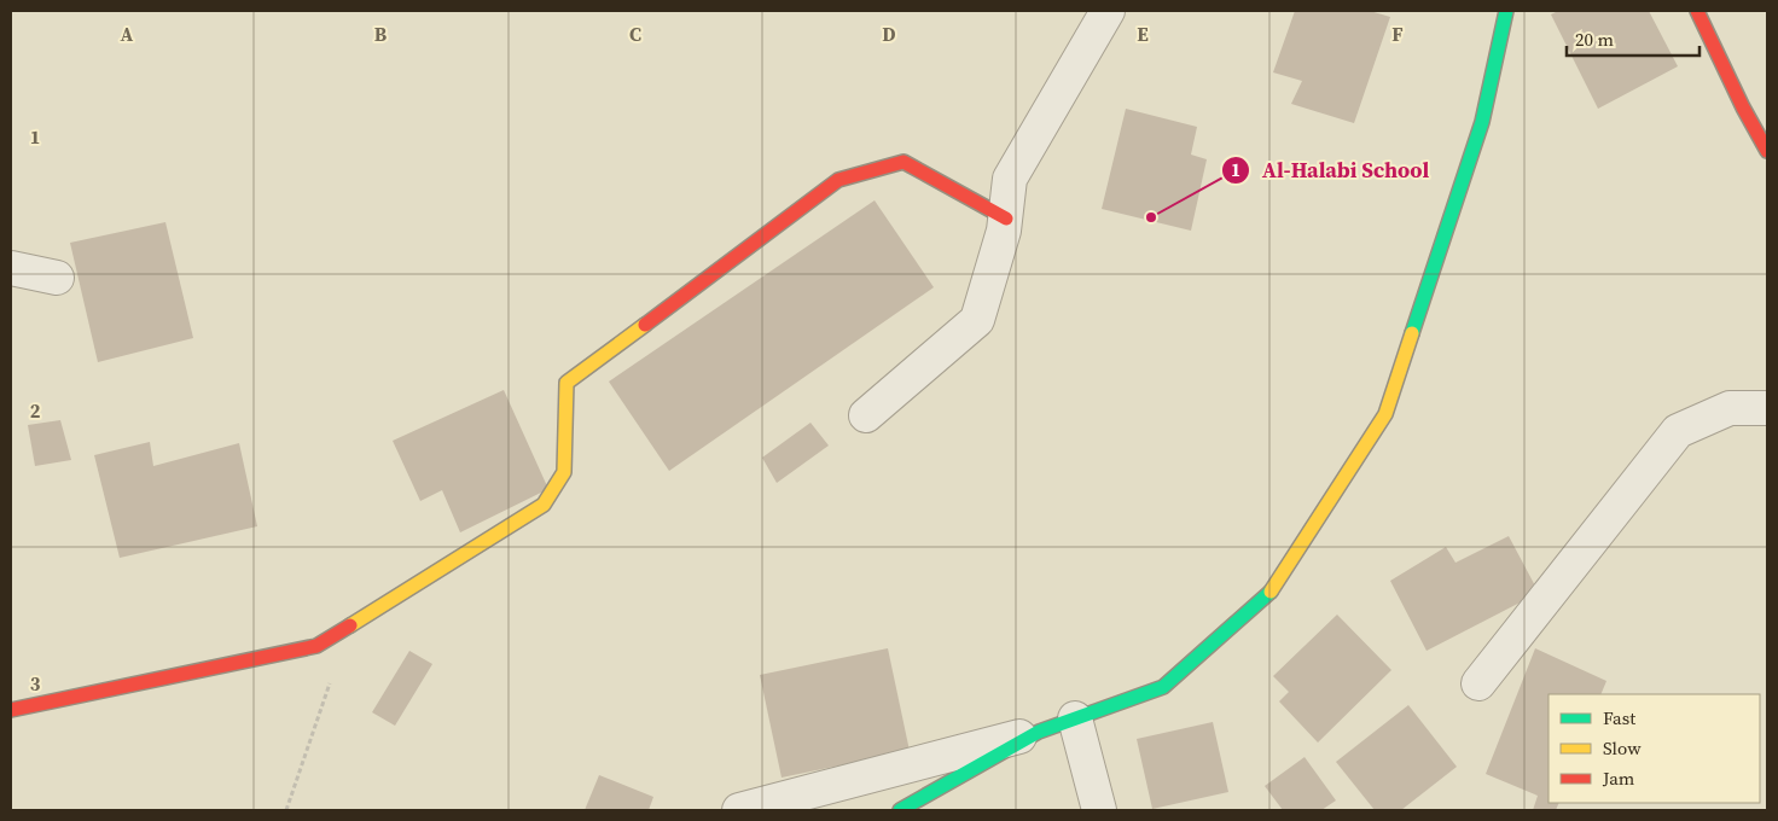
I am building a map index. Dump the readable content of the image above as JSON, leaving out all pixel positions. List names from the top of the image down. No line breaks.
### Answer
{"places":["Al-Halabi School"],"legend":["Fast","Slow","Jam"],"scale_bar":"20 m","grid":{"columns":["A","B","C","D","E","F"],"rows":["1","2","3"]}}
